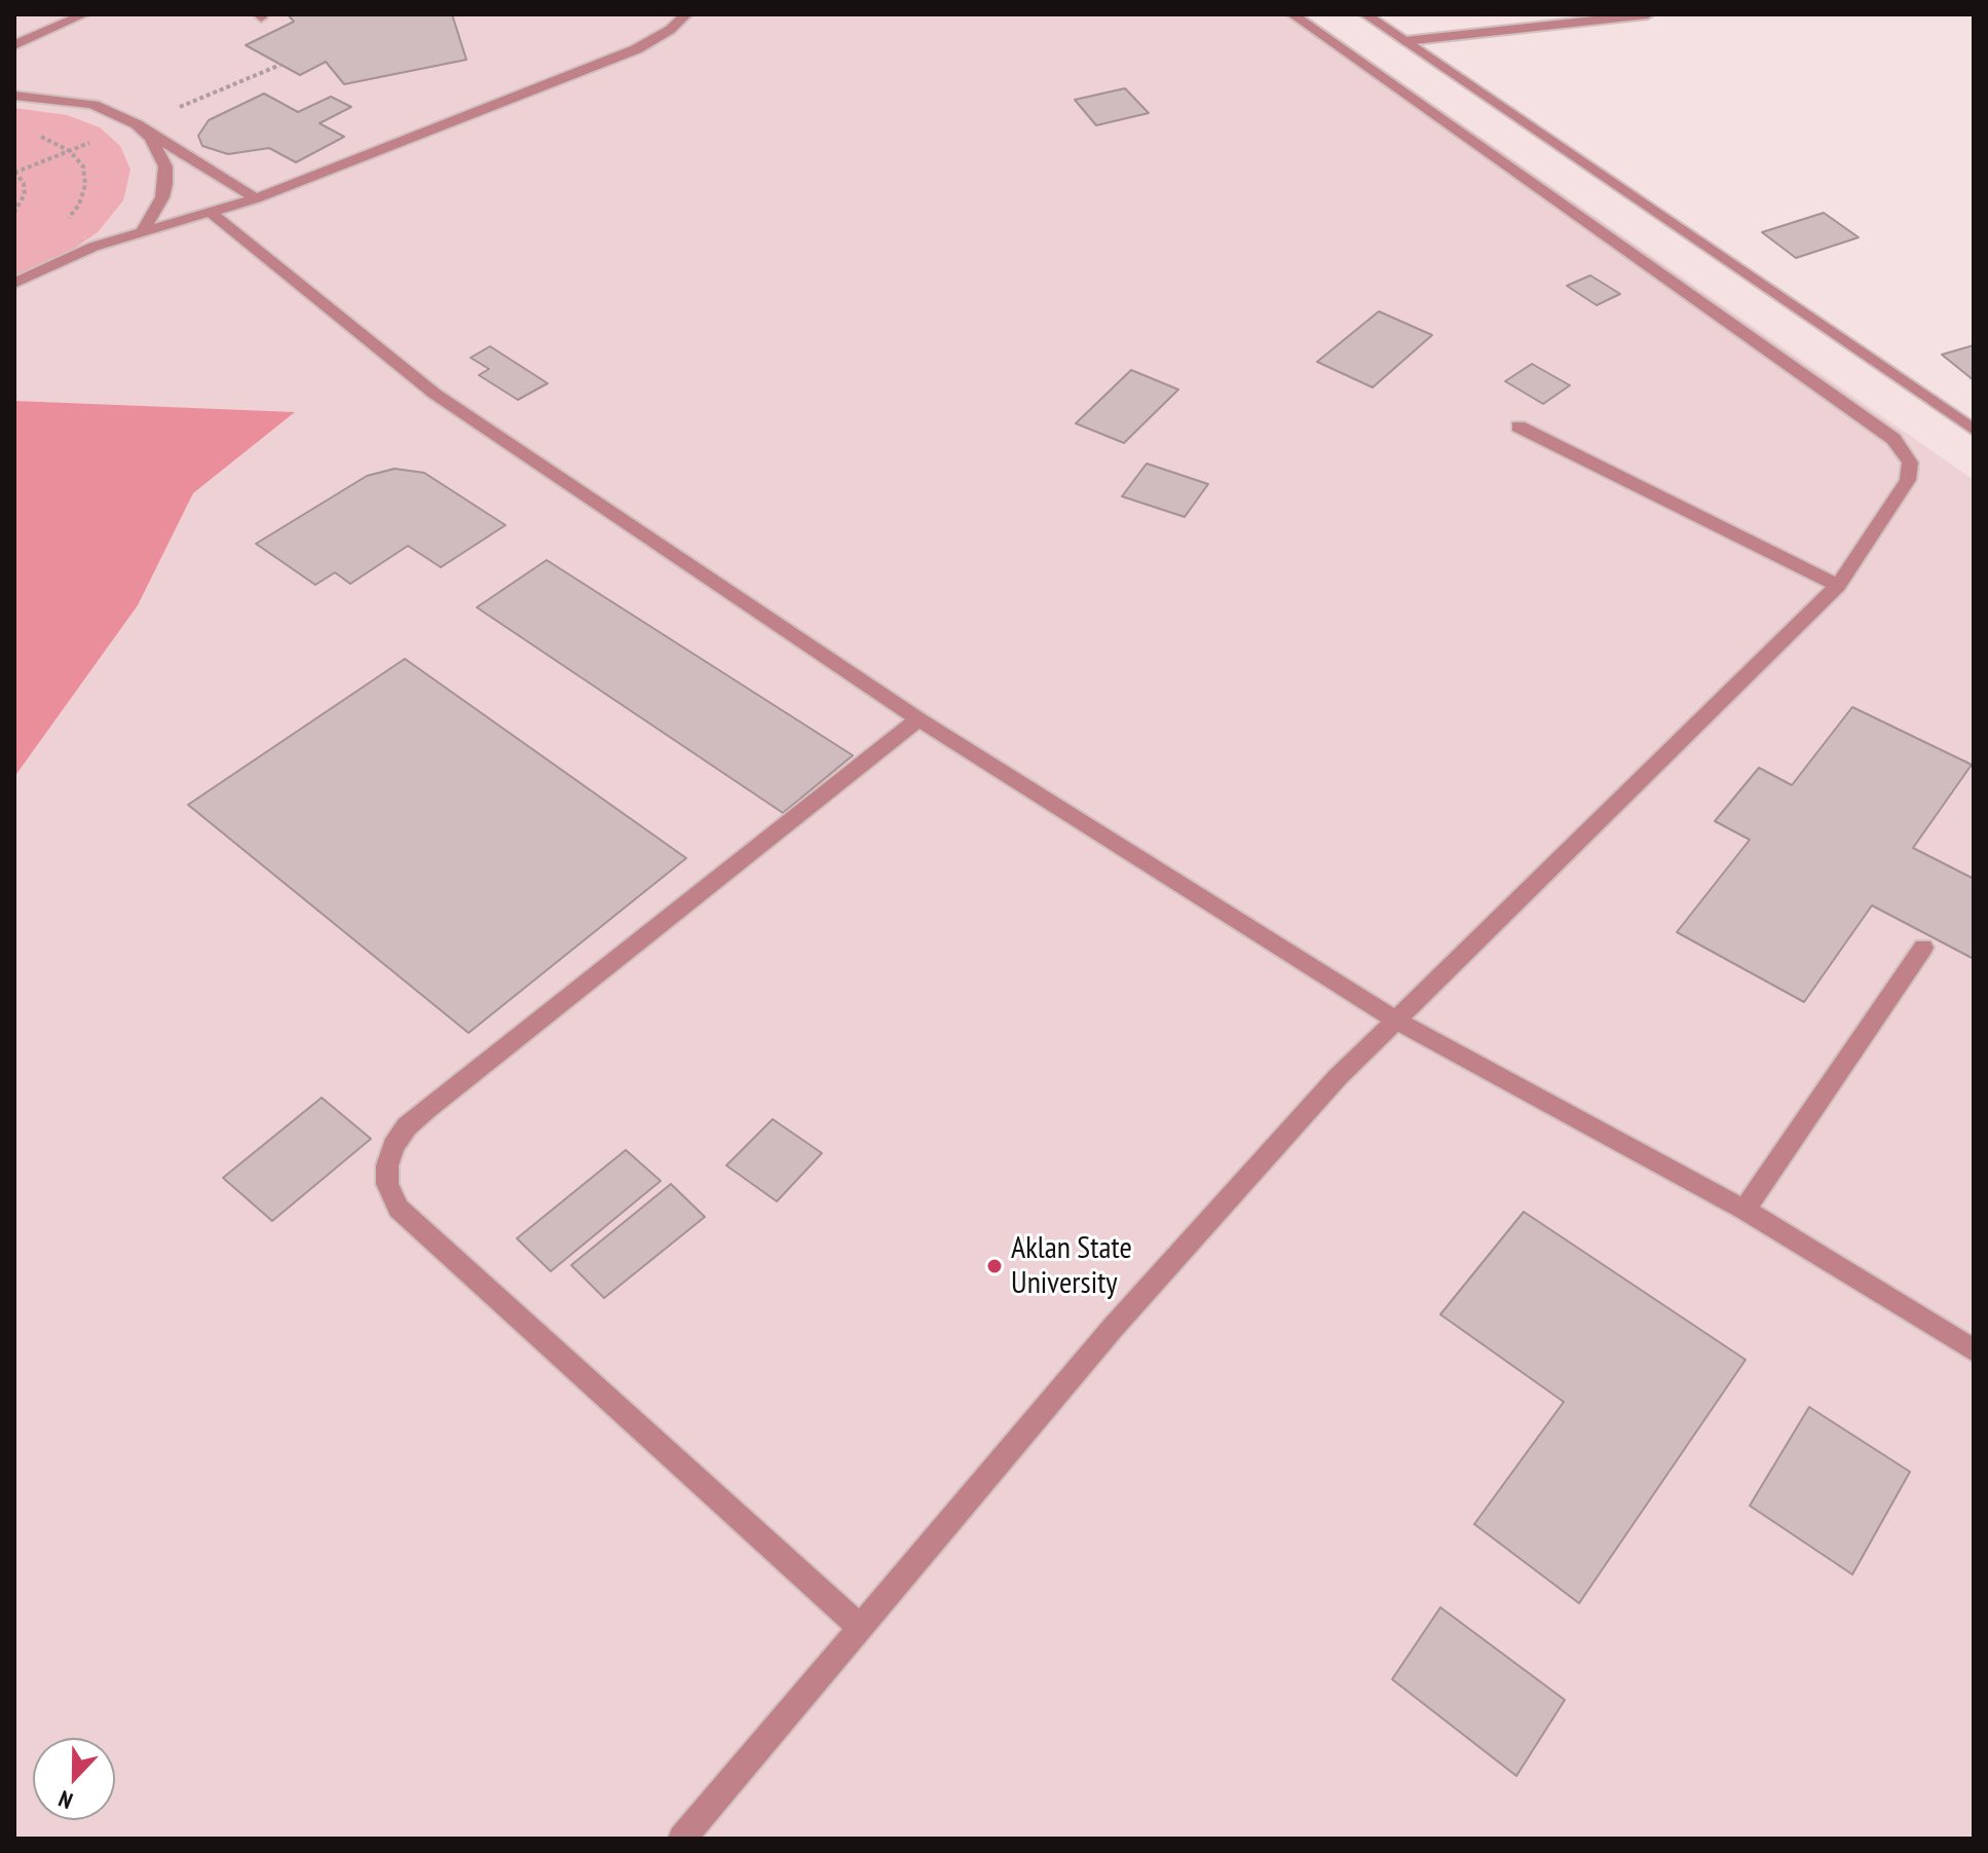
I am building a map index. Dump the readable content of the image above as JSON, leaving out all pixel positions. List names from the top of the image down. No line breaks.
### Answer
{"places":["Aklan State University"],"north":"bottom"}
